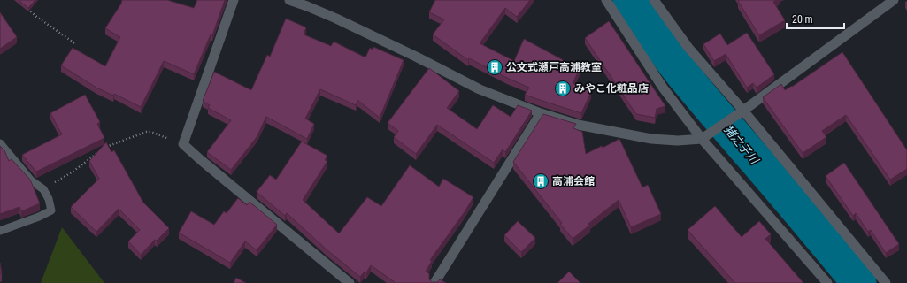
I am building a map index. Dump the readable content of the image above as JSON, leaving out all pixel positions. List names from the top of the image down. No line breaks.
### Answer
{"water":["猪之子川"],"places":{"building":["公文式瀬戸高浦教室","みやこ化粧品店","高浦会館"]},"scale_bar":"20 m"}
